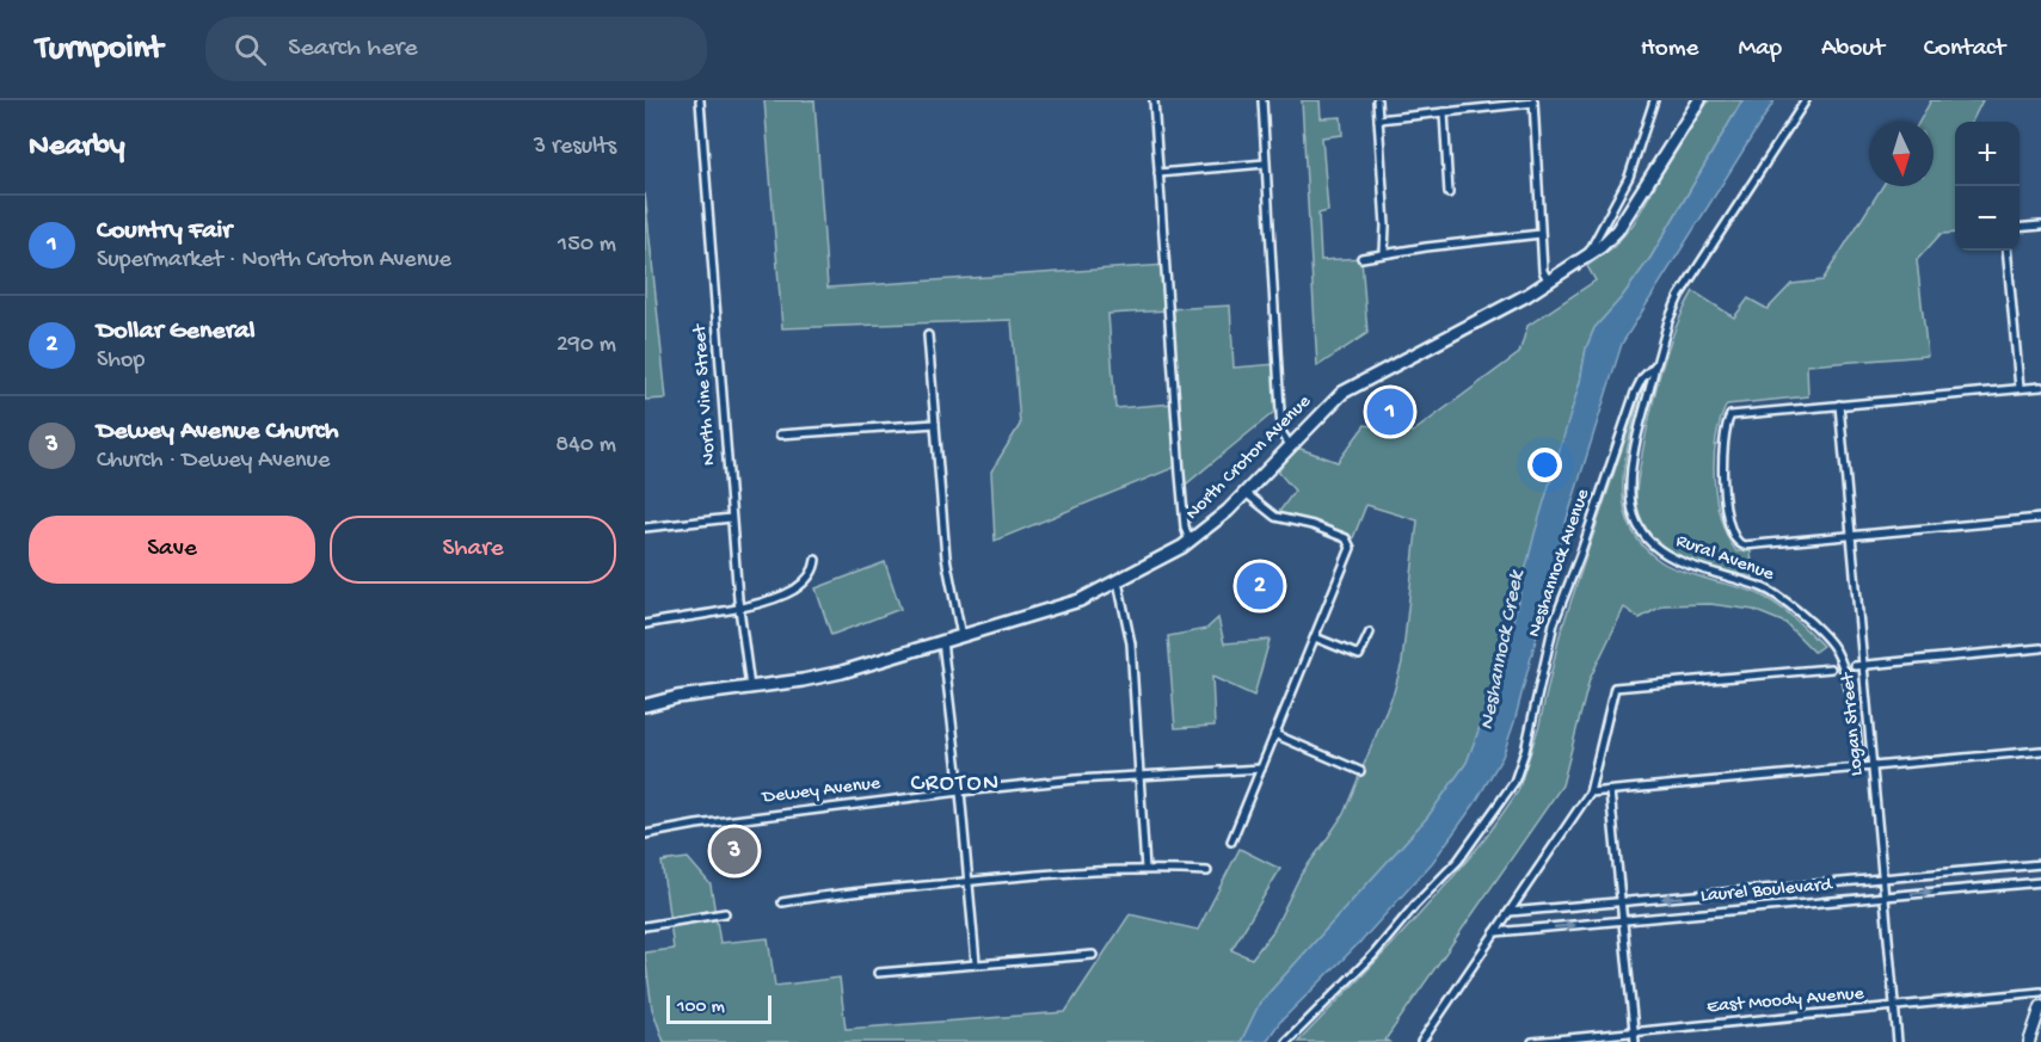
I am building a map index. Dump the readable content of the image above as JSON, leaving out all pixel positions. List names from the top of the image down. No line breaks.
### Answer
{"streets":{"main road":["North Croton Avenue"],"street":["North Vine Street","Rural Avenue","Neshannock Avenue","Logan Street","Dewey Avenue","Laurel Boulevard","East Moody Avenue"]},"crossings":[["North Vine Street","North Croton Avenue"],["Rural Avenue","Neshannock Avenue"],["Logan Street","Laurel Boulevard"],["Logan Street","East Moody Avenue"]],"districts":["CROTON"],"water":["Neshannock Creek"],"scale_bar":"100 m","north":"bottom","page":{"header":"Turnpoint","search":"Search here","nav":["Home","Map","About","Contact"],"heading":["Nearby","3 results"],"map_buttons":["+","−"],"list":[{"mark":"1","name":"Country Fair","note":"Supermarket · North Croton Avenue","value":"150 m"},{"mark":"2","name":"Dollar General","note":"Shop","value":"290 m"},{"mark":"3","name":"Dewey Avenue Church","note":"Church · Dewey Avenue","value":"840 m"}],"pins":["1","2","3"],"buttons":["Save","Share"],"scale":"100 m"}}
